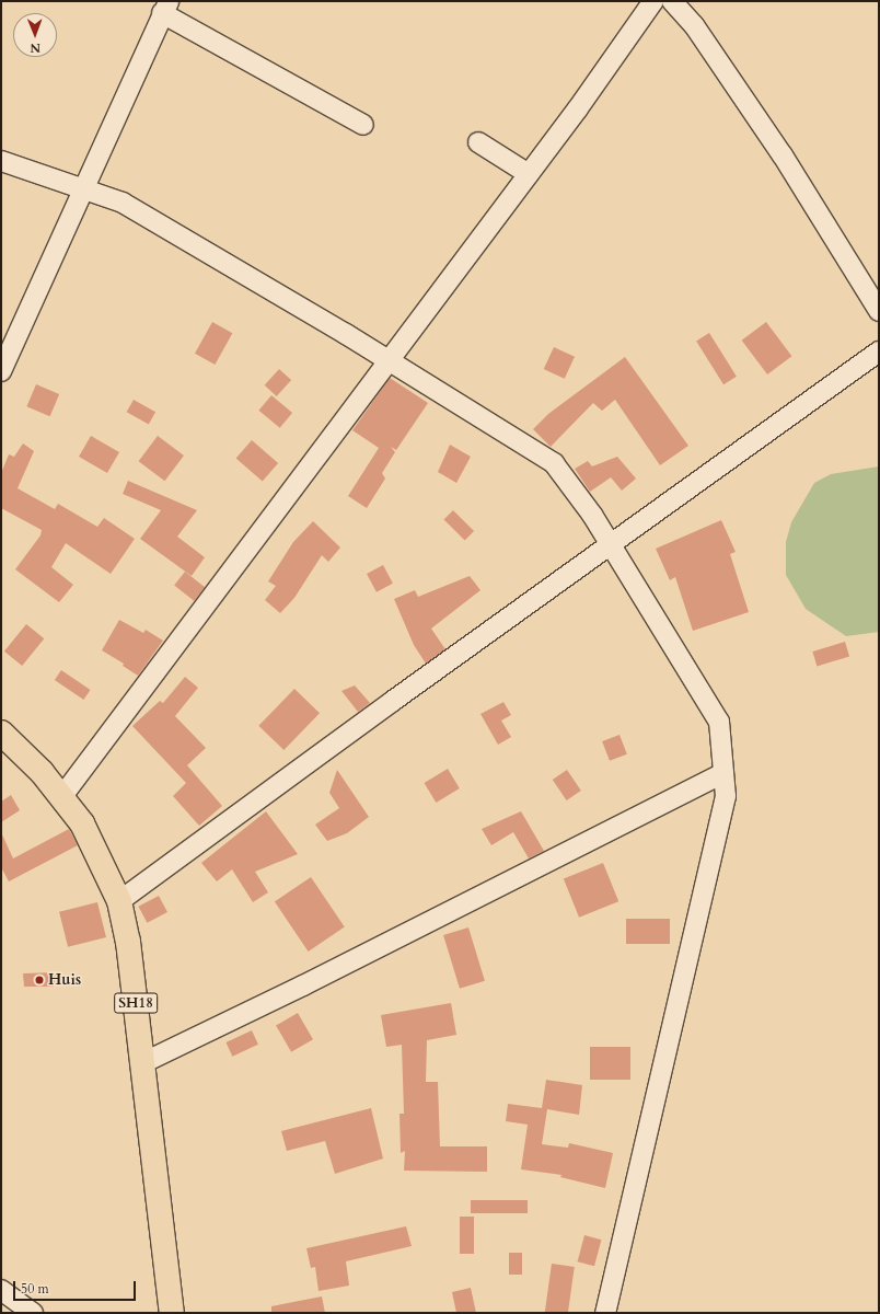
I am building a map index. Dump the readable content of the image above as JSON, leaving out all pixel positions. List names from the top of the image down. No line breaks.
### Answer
{"streets":{"main road":["SH18"]},"places":["Huis"],"scale_bar":"50 m","north":"bottom"}
